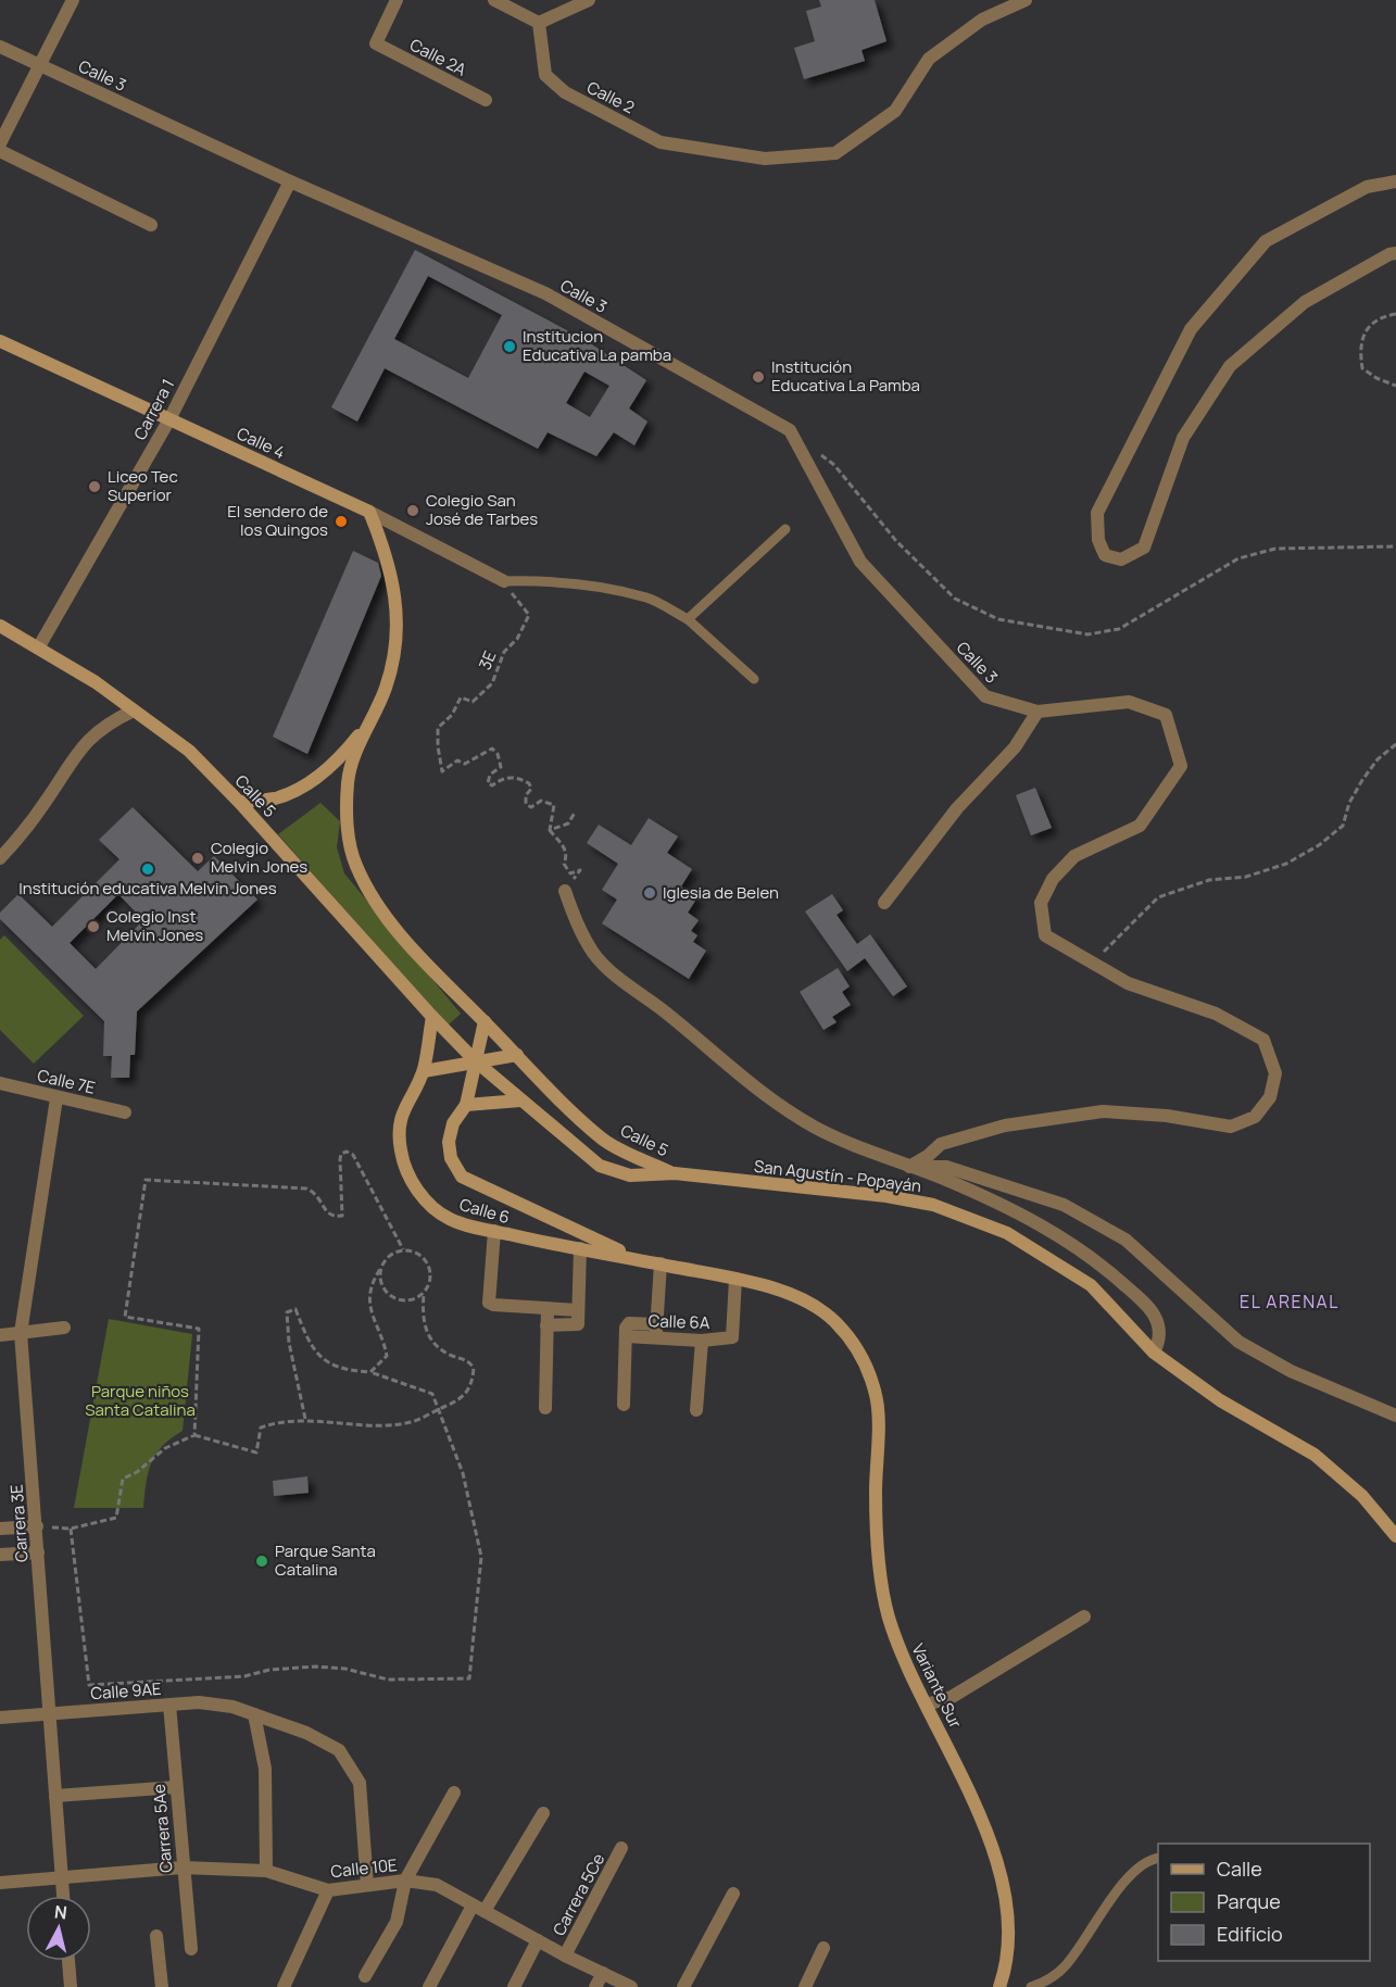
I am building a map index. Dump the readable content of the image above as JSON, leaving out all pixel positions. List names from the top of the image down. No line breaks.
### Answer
{"streets":{"main road":["Calle 4","Calle 5","San Agustín - Popayán","Calle 6","Variante Sur"],"street":["Calle 2A","Calle 3","Calle 2","Carrera 1","Calle 7E","Calle 6A","Carrera 3E","Calle 9AE","Carrera 5Ae","Calle 10E","Carrera 5Ce"],"path":["3E"]},"crossings":[["Calle 3","Carrera 1"],["Carrera 1","Calle 4"],["Carrera 1","Calle 5"],["Calle 4","3E"],["Calle 5","San Agustín - Popayán"],["Calle 5","Calle 6"],["Calle 7E","Carrera 3E"],["San Agustín - Popayán","Calle 6"],["Calle 6","Calle 6A"],["Calle 6","Variante Sur"],["Carrera 3E","Calle 9AE"],["Carrera 3E","Calle 10E"],["Calle 9AE","Carrera 5Ae"],["Calle 9AE","Calle 10E"],["Carrera 5Ae","Calle 10E"],["Calle 10E","Carrera 5Ce"]],"districts":["EL ARENAL"],"parks":["Parque niños Santa Catalina"],"places":["Institucion Educativa La pamba","Institución Educativa La Pamba","Liceo Tec Superior","Colegio San José de Tarbes","El sendero de los Quingos","Colegio Melvin Jones","Institución educativa Melvin Jones","Iglesia de Belen","Colegio Inst Melvin Jones","Parque Santa Catalina"],"legend":["Calle","Parque","Edificio"],"north":"top"}
